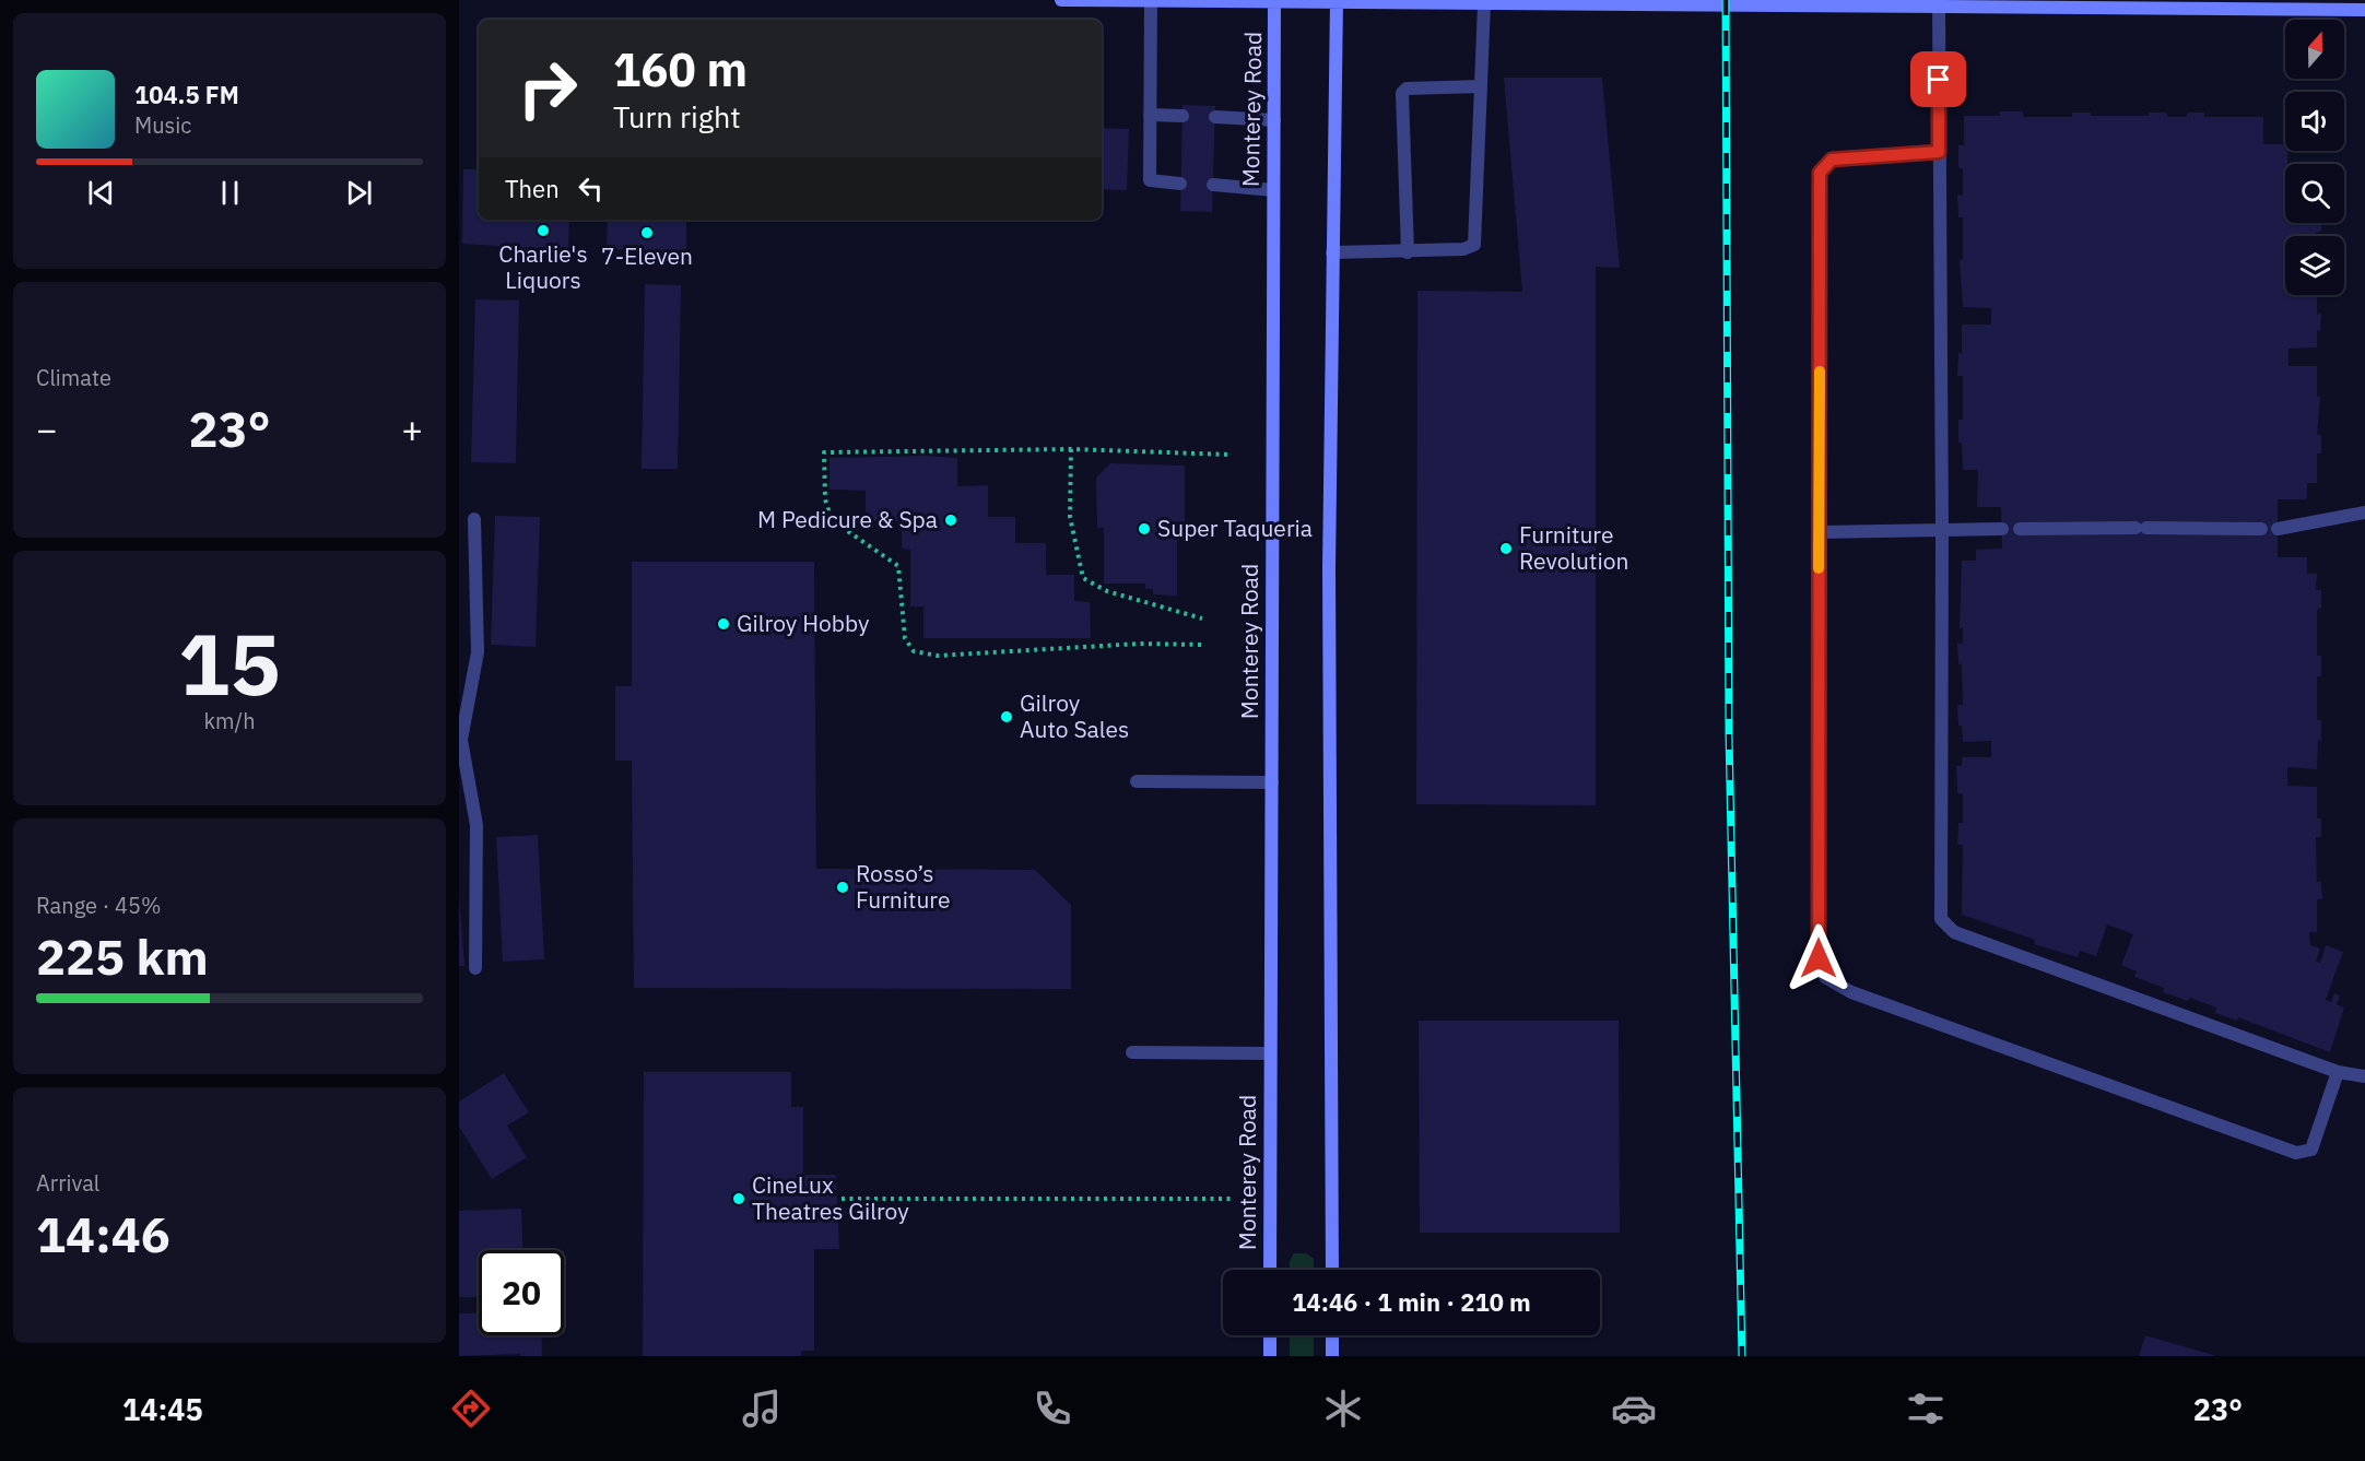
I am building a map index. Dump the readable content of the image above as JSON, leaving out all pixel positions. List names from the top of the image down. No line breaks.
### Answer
{"streets":{"main road":["Monterey Road"]},"places":["Charlie's Liquors","7-Eleven","M Pedicure & Spa","Super Taqueria","Furniture Revolution","Gilroy Hobby","Gilroy Auto Sales","Rosso’s Furniture","CineLux Theatres Gilroy"],"north":"top","page":{"turn":["160 m","Turn right"],"song":["104.5 FM","Music"],"then":"Then","tile":["Climate",["15","km/h"],["Range · 45%","225 km"],["Arrival","14:46"]],"heat":["−","23°","+"],"limit":"20","trip":"14:46 · 1 min · 210 m","tabs":["14:45","23°"]}}
